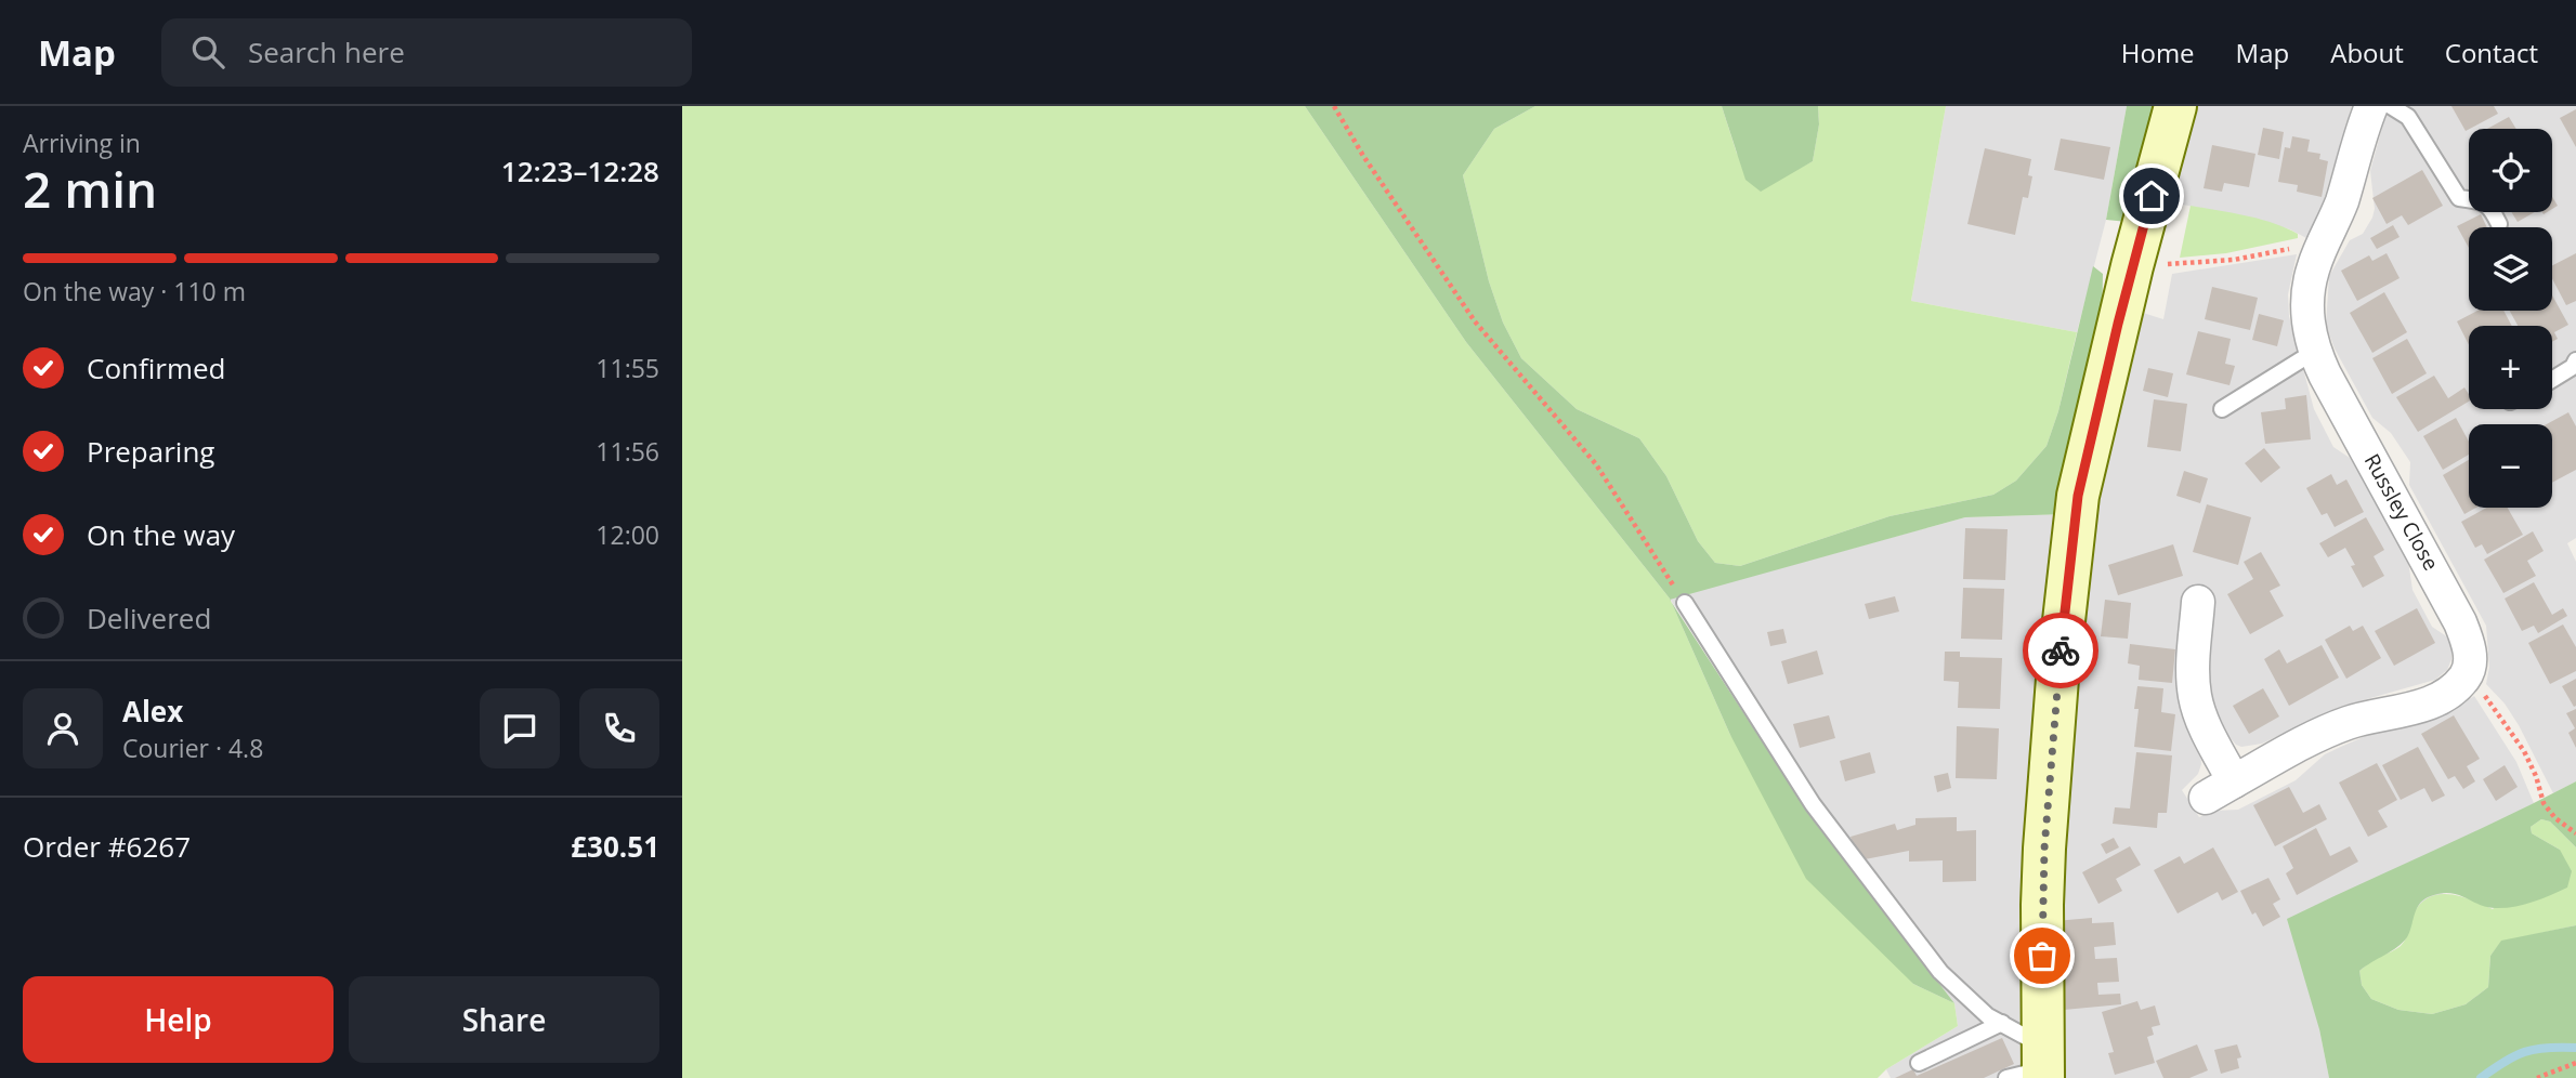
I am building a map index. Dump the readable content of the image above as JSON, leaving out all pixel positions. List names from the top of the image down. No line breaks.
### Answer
{"streets":{"street":["Russley Close"]},"page":{"header":"Map","search":"Search here","nav":["Home","Map","About","Contact"],"heading":["2 min","Arriving in","12:23–12:28"],"panel":["Alex","Courier · 4.8","Order #6267","£30.51"],"map_buttons":["+","−"],"bar":"On the way · 110 m","list":[["Confirmed","11:55"],["Preparing","11:56"],["On the way","12:00"],"Delivered"],"buttons":["Help","Share"]}}
